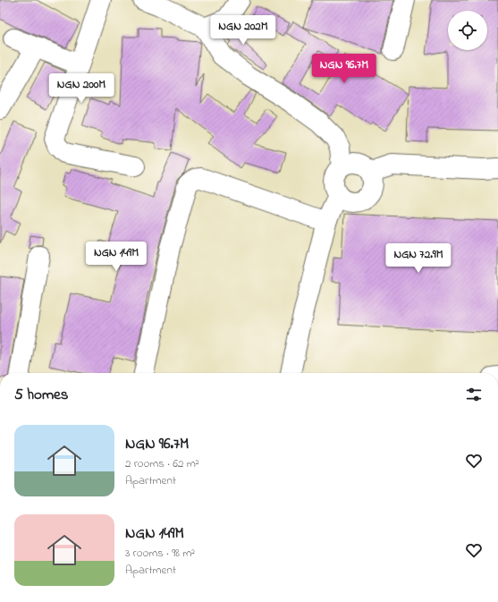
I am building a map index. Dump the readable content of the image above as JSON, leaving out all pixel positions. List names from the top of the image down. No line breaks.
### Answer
{"page":{"price":["NGN 202M","NGN 96.7M","NGN 200M","NGN 149M","NGN 72.9M"],"heading":"5 homes","list":[{"name":"NGN 96.7M","note":"2 rooms · 62 m² · Apartment"},{"name":"NGN 149M","note":"3 rooms · 98 m² · Apartment"}]}}
